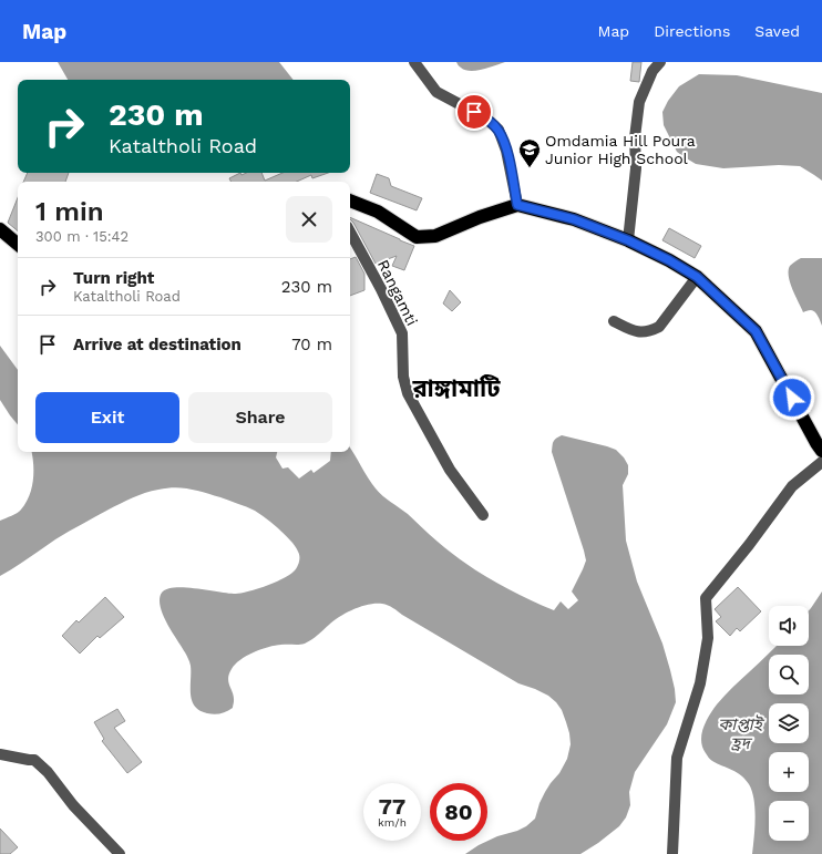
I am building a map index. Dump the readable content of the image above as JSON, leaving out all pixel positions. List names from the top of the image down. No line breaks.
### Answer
{"streets":{"street":["Rangamti"]},"districts":["রাঙ্গামাটি"],"water":["কাপ্তাই হ্রদ"],"places":{"school or university":["Omdamia Hill Poura Junior High School"]},"page":{"header":"Map","nav":["Map","Directions","Saved"],"turn":["230 m","Kataltholi Road"],"heading":["1 min","300 m · 15:42"],"list":[{"name":"Turn right","note":"Kataltholi Road","value":"230 m"},{"name":"Arrive at destination","value":"70 m"}],"buttons":["Exit","Share"],"map_buttons":["+","−"],"speed":"77 km/h","limit":"80"}}
